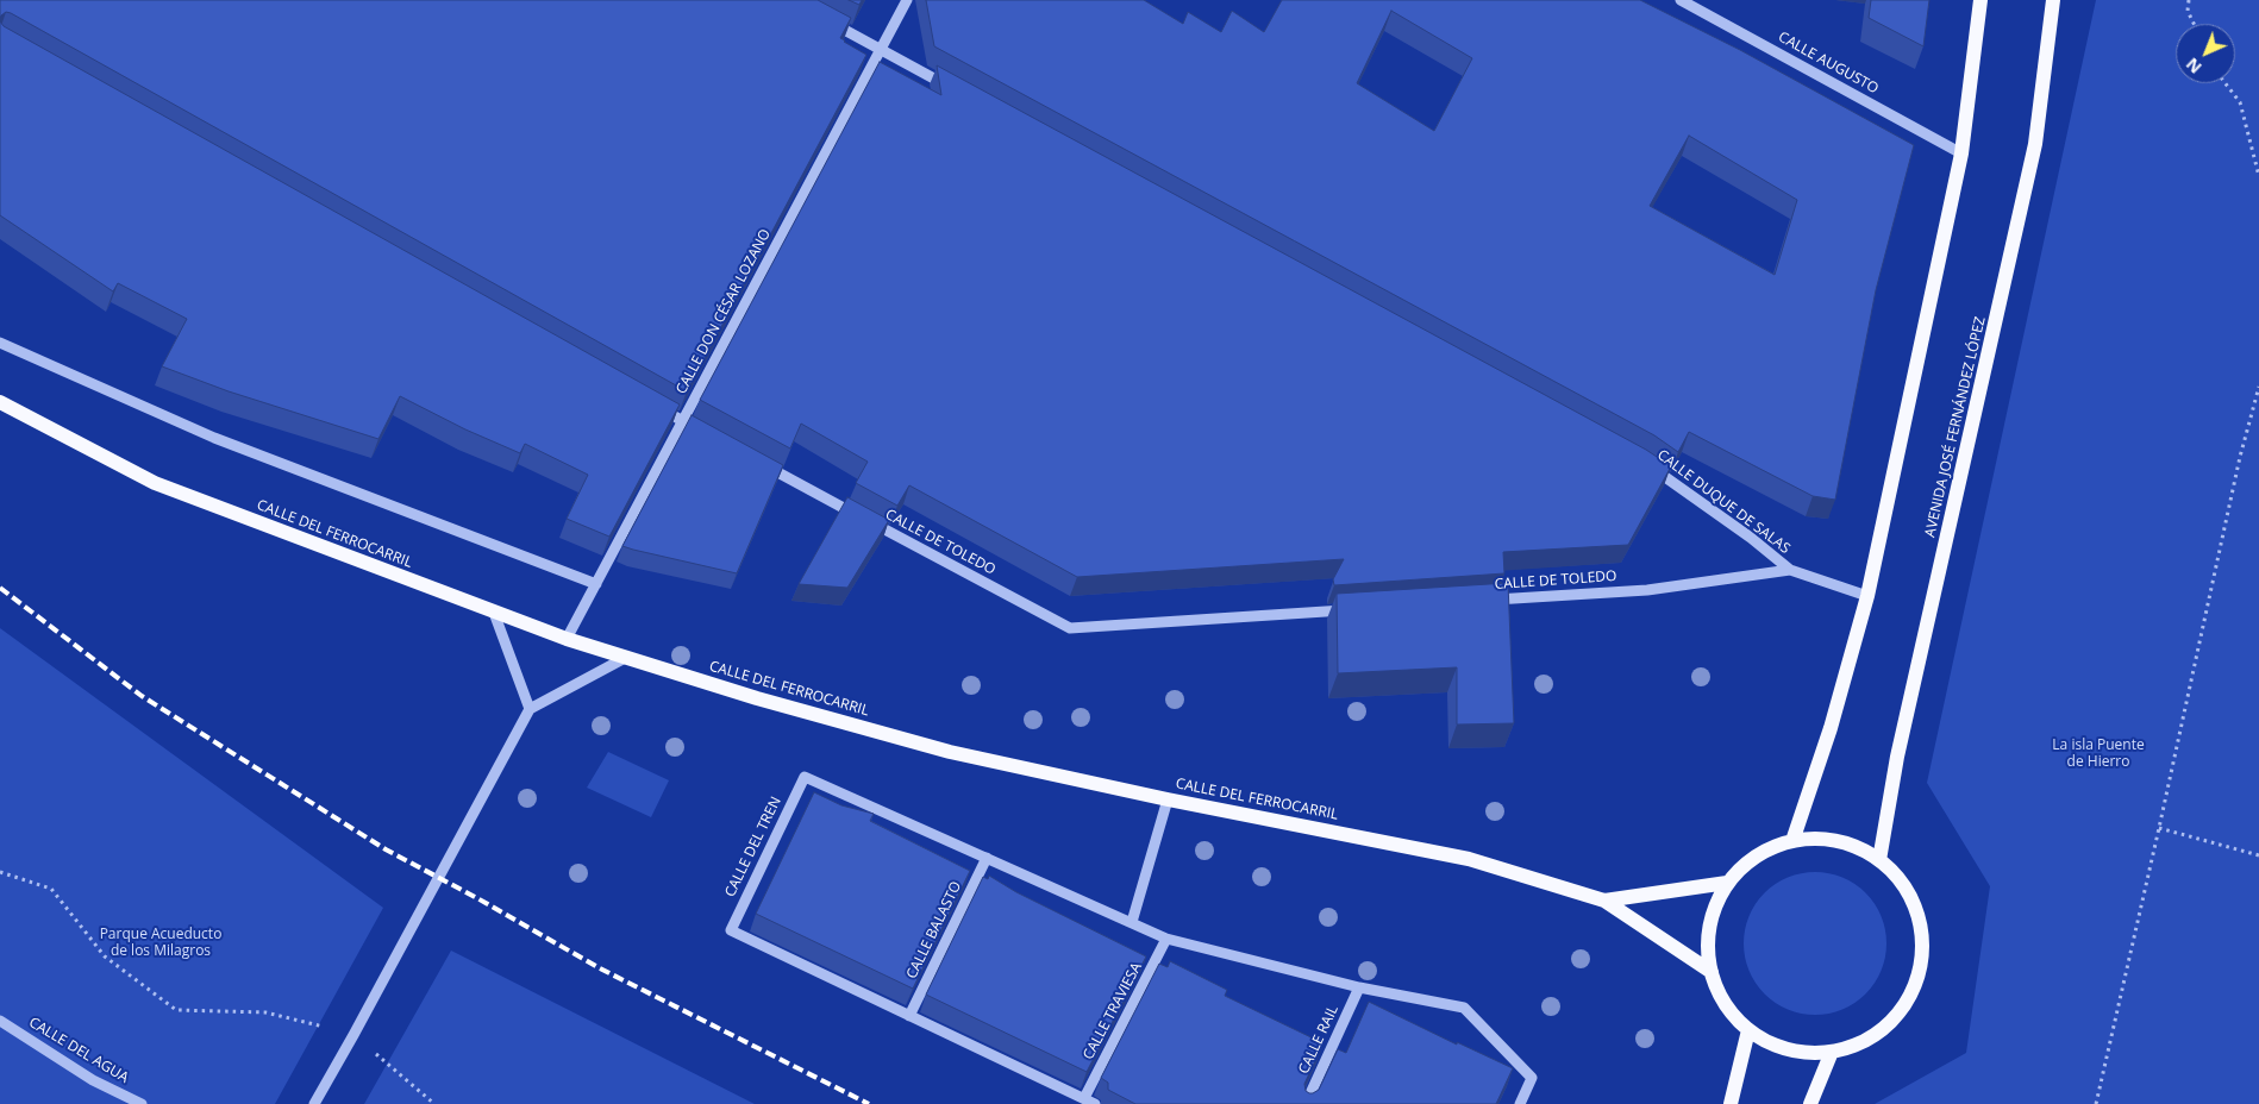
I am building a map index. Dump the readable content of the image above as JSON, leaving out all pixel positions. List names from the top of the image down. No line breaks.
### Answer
{"streets":{"main road":["AVENIDA JOSÉ FERNÁNDEZ LÓPEZ","CALLE DEL FERROCARRIL"],"street":["CALLE AUGUSTO","CALLE DON CÉSAR LOZANO","CALLE DUQUE DE SALAS","CALLE DE TOLEDO","CALLE DEL TREN","CALLE BALASTO","CALLE TRAVIESA","CALLE RAIL","CALLE DEL AGUA"]},"crossings":[["CALLE DON CÉSAR LOZANO","CALLE DEL FERROCARRIL"],["CALLE DUQUE DE SALAS","CALLE DE TOLEDO"],["CALLE DEL TREN","CALLE BALASTO"]],"parks":["La isla Puente de Hierro","Parque Acueducto de los Milagros"],"north":"bottom left"}
